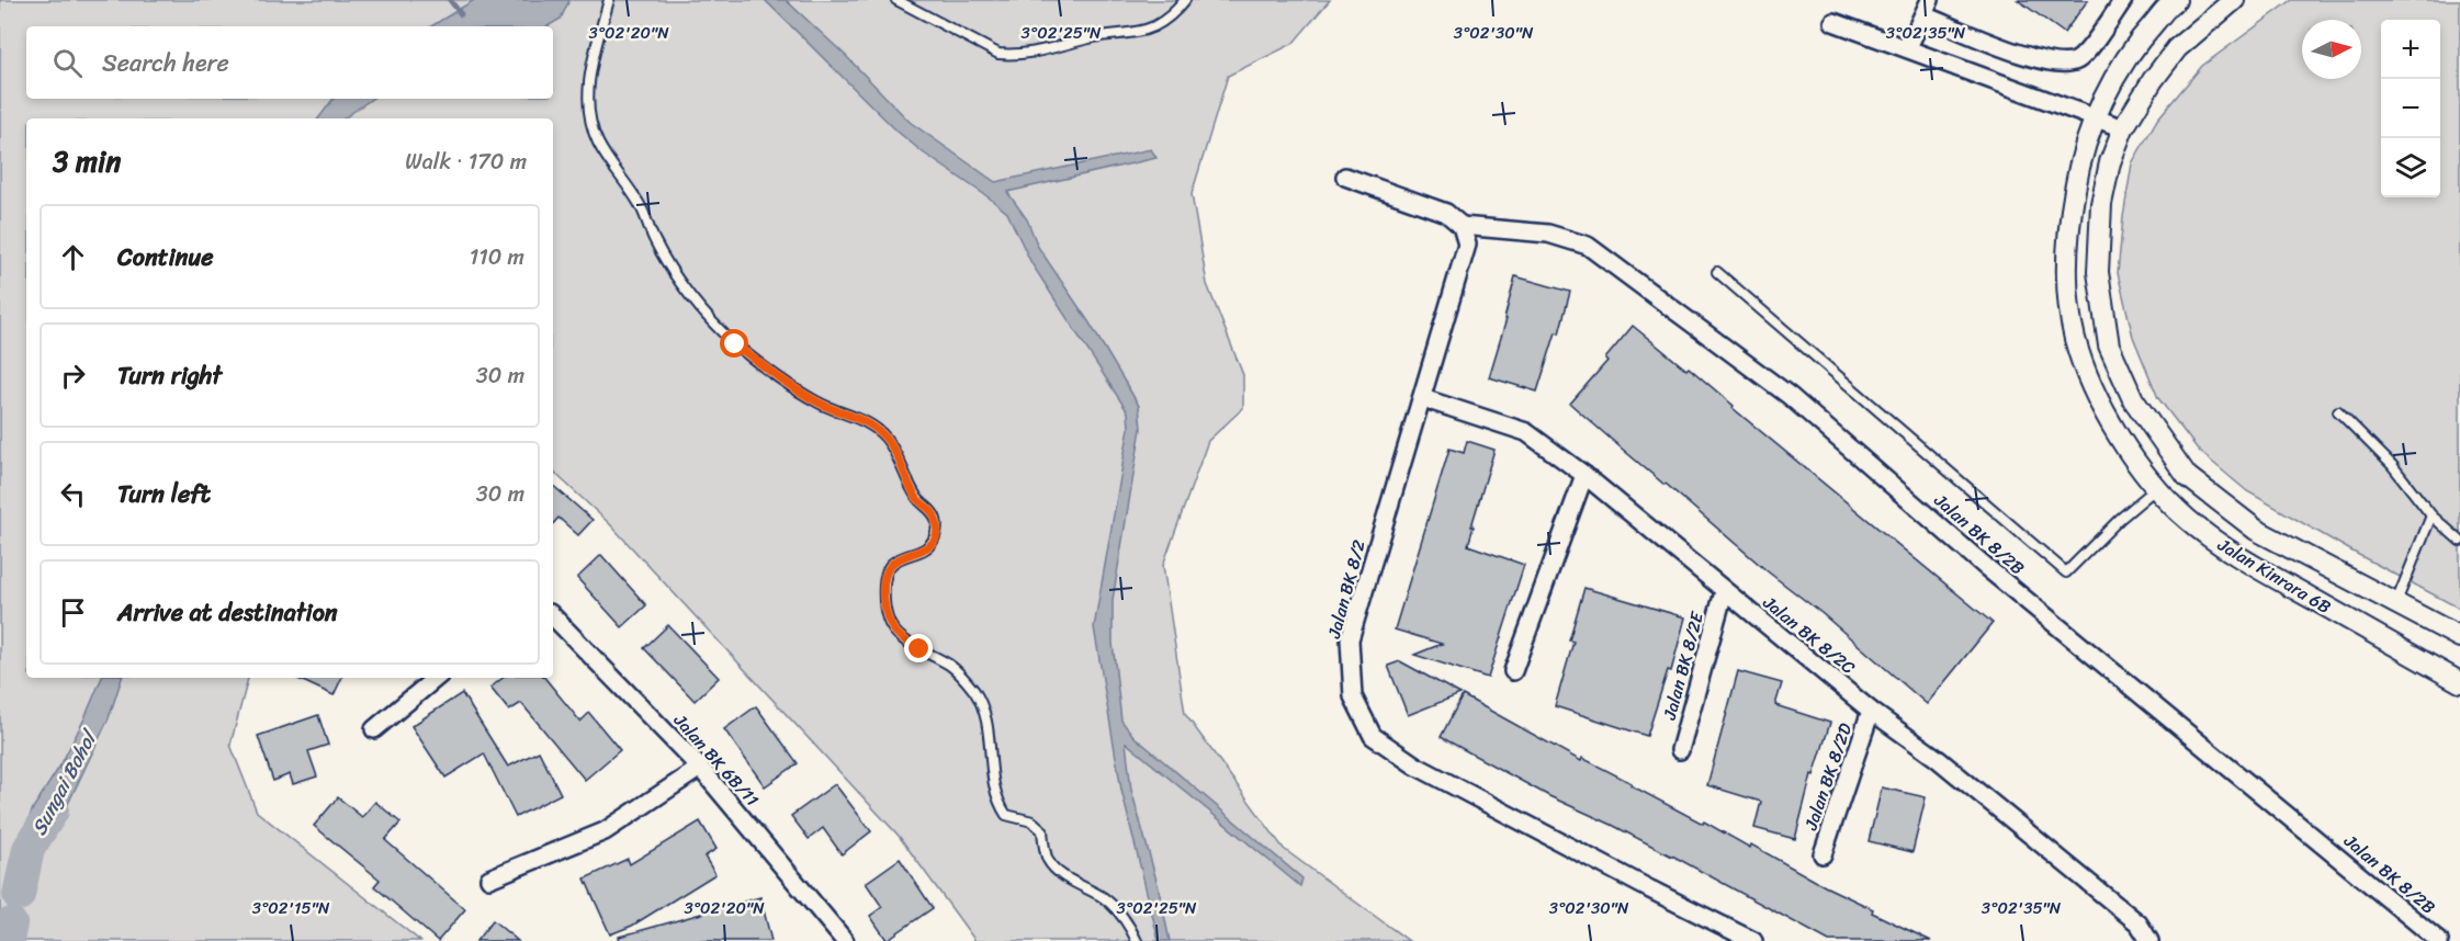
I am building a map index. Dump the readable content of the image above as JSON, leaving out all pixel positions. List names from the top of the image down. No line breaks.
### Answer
{"streets":{"street":["Jalan BK 8/2B","Jalan Kinrara 6B","Jalan BK 8/2","Jalan BK 8/2C","Jalan BK 8/2E","Jalan BK 6B/11","Jalan BK 8/2D"]},"crossings":[["Jalan BK 8/2B","Jalan BK 8/2"],["Jalan BK 8/2","Jalan BK 8/2C"],["Jalan BK 8/2C","Jalan BK 8/2E"],["Jalan BK 8/2C","Jalan BK 8/2D"]],"water":["Sungai Bohol"],"north":"right","page":{"map_buttons":["+","−"],"search":"Search here","heading":["3 min","Walk · 170 m"],"list":[["Continue","110 m"],["Turn right","30 m"],["Turn left","30 m"],"Arrive at destination"]},"coordinates":["3°02'20\"N","3°02'25\"N","3°02'30\"N","3°02'35\"N","3°02'15\"N"]}
